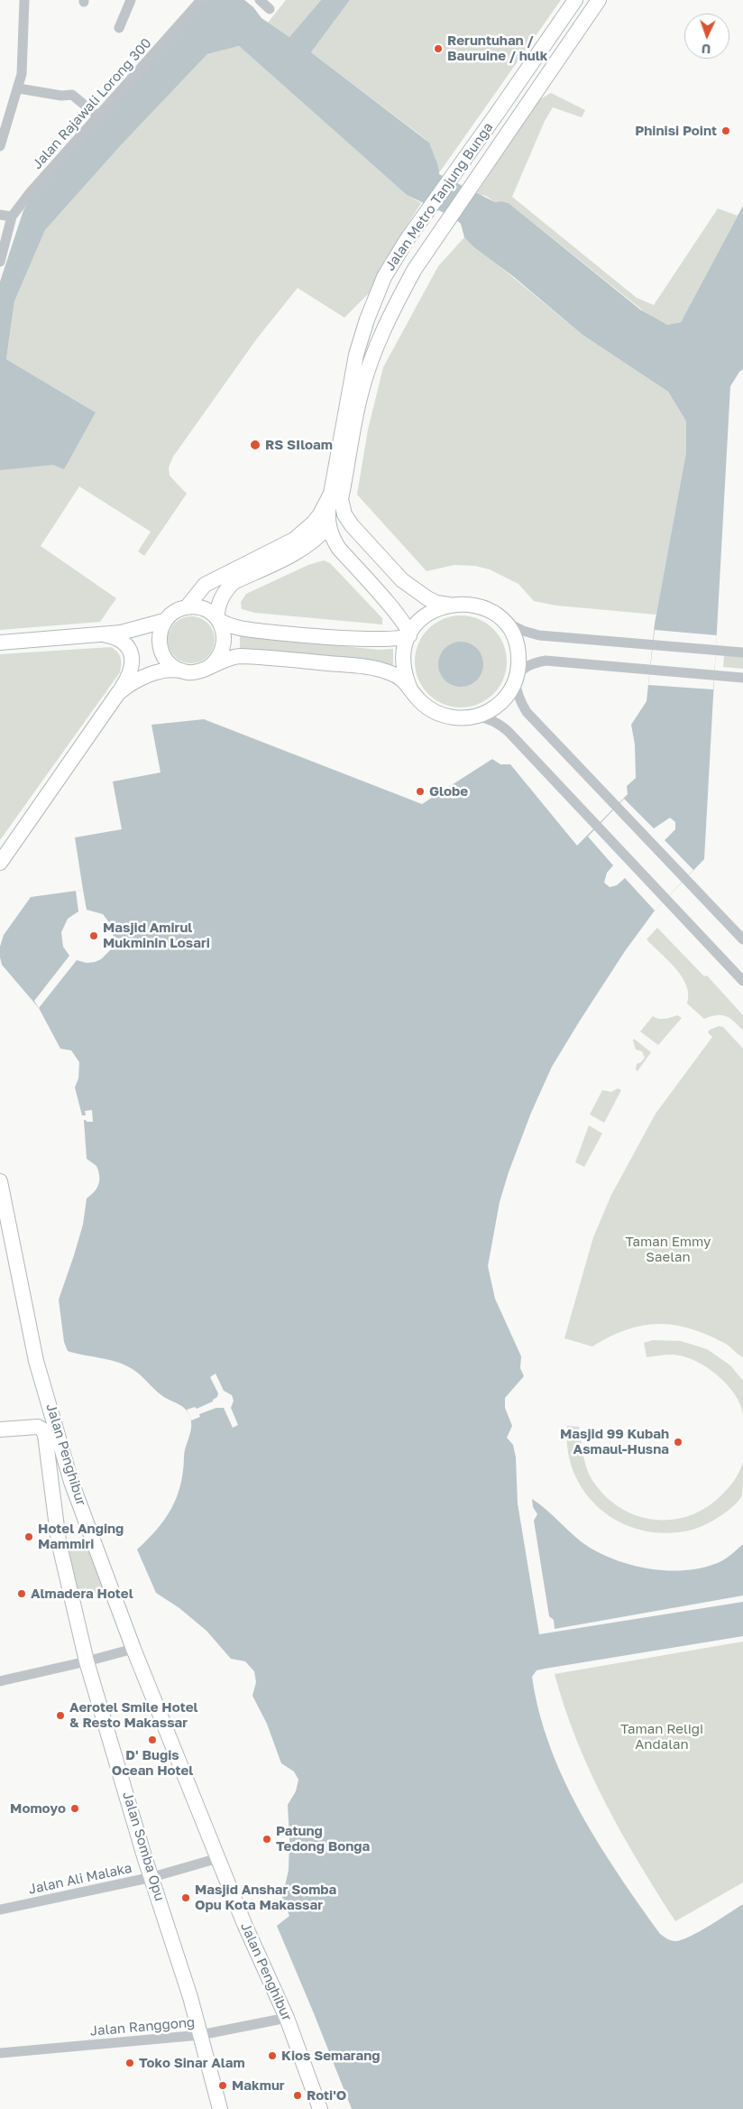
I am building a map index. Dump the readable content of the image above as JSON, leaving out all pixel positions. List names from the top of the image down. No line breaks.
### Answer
{"streets":{"main road":["Jalan Metro Tanjung Bunga","Jalan Penghibur","Jalan Somba Opu"],"street":["Jalan Rajawali Lorong 300","Jalan Ali Malaka","Jalan Ranggong"]},"crossings":[["Jalan Penghibur","Jalan Somba Opu"],["Jalan Penghibur","Jalan Ali Malaka"],["Jalan Penghibur","Jalan Ranggong"],["Jalan Somba Opu","Jalan Ali Malaka"],["Jalan Somba Opu","Jalan Ranggong"]],"parks":["Taman Emmy Saelan","Taman Religi Andalan"],"places":["Reruntuhan / Bauruine / hulk","Phinisi Point","RS SIloam","Globe","Masjid Amirul Mukminin Losari","Masjid 99 Kubah Asmaul-Husna","Hotel Anging Mammiri","Almadera Hotel","Aerotel Smile Hotel & Resto Makassar","D' Bugis Ocean Hotel","Momoyo","Patung Tedong Bonga","Masjid Anshar Somba Opu Kota Makassar","Kios Semarang","Toko Sinar Alam","Makmur","Roti'O"],"north":"bottom"}
